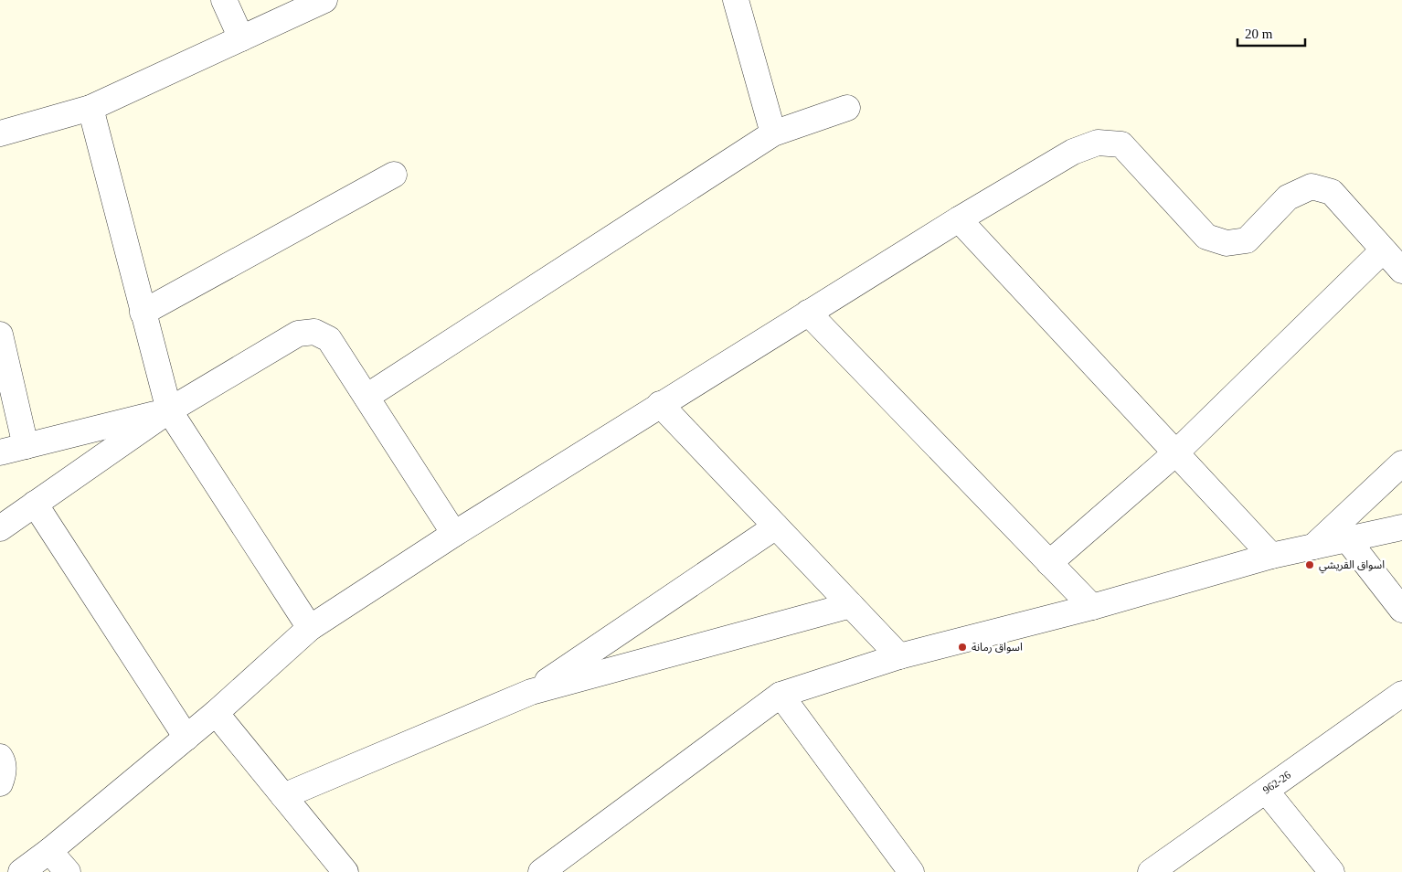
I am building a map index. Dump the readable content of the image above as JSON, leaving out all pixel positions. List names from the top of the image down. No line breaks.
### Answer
{"streets":{"street":["962-26"]},"places":["اسواق القريشي","اسواق رمانة"],"scale_bar":"20 m"}
